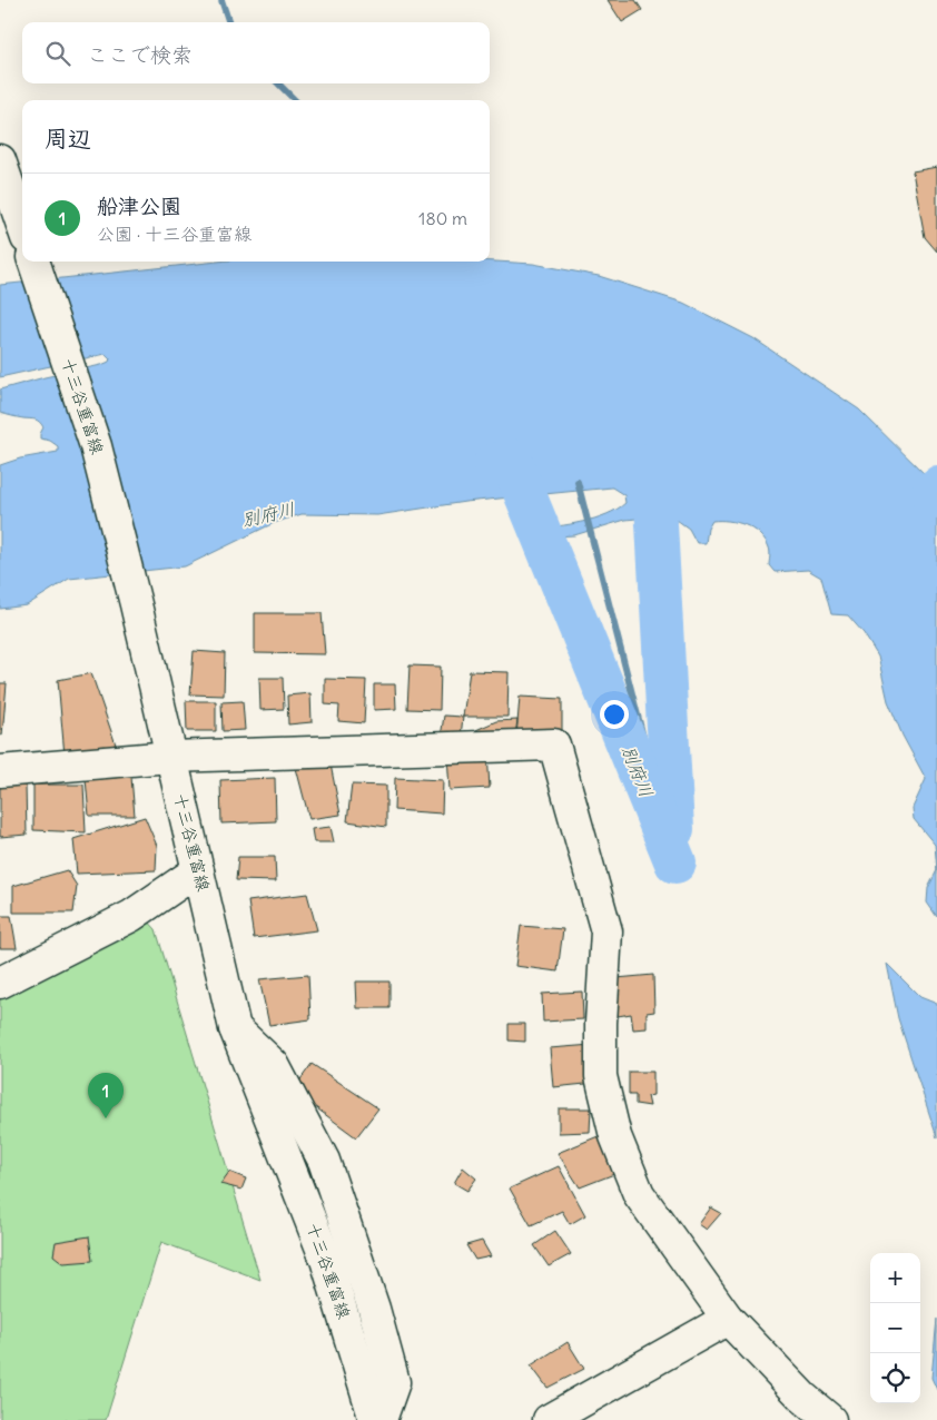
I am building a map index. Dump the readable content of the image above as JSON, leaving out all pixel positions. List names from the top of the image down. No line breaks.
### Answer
{"streets":{"street":["十三谷重富線"]},"water":["別府川"],"page":{"search":"ここで検索","heading":"周辺","list":[{"mark":"1","name":"船津公園","note":"公園 · 十三谷重富線","value":"180 m"}],"pins":"1","map_buttons":["+","−"]}}
